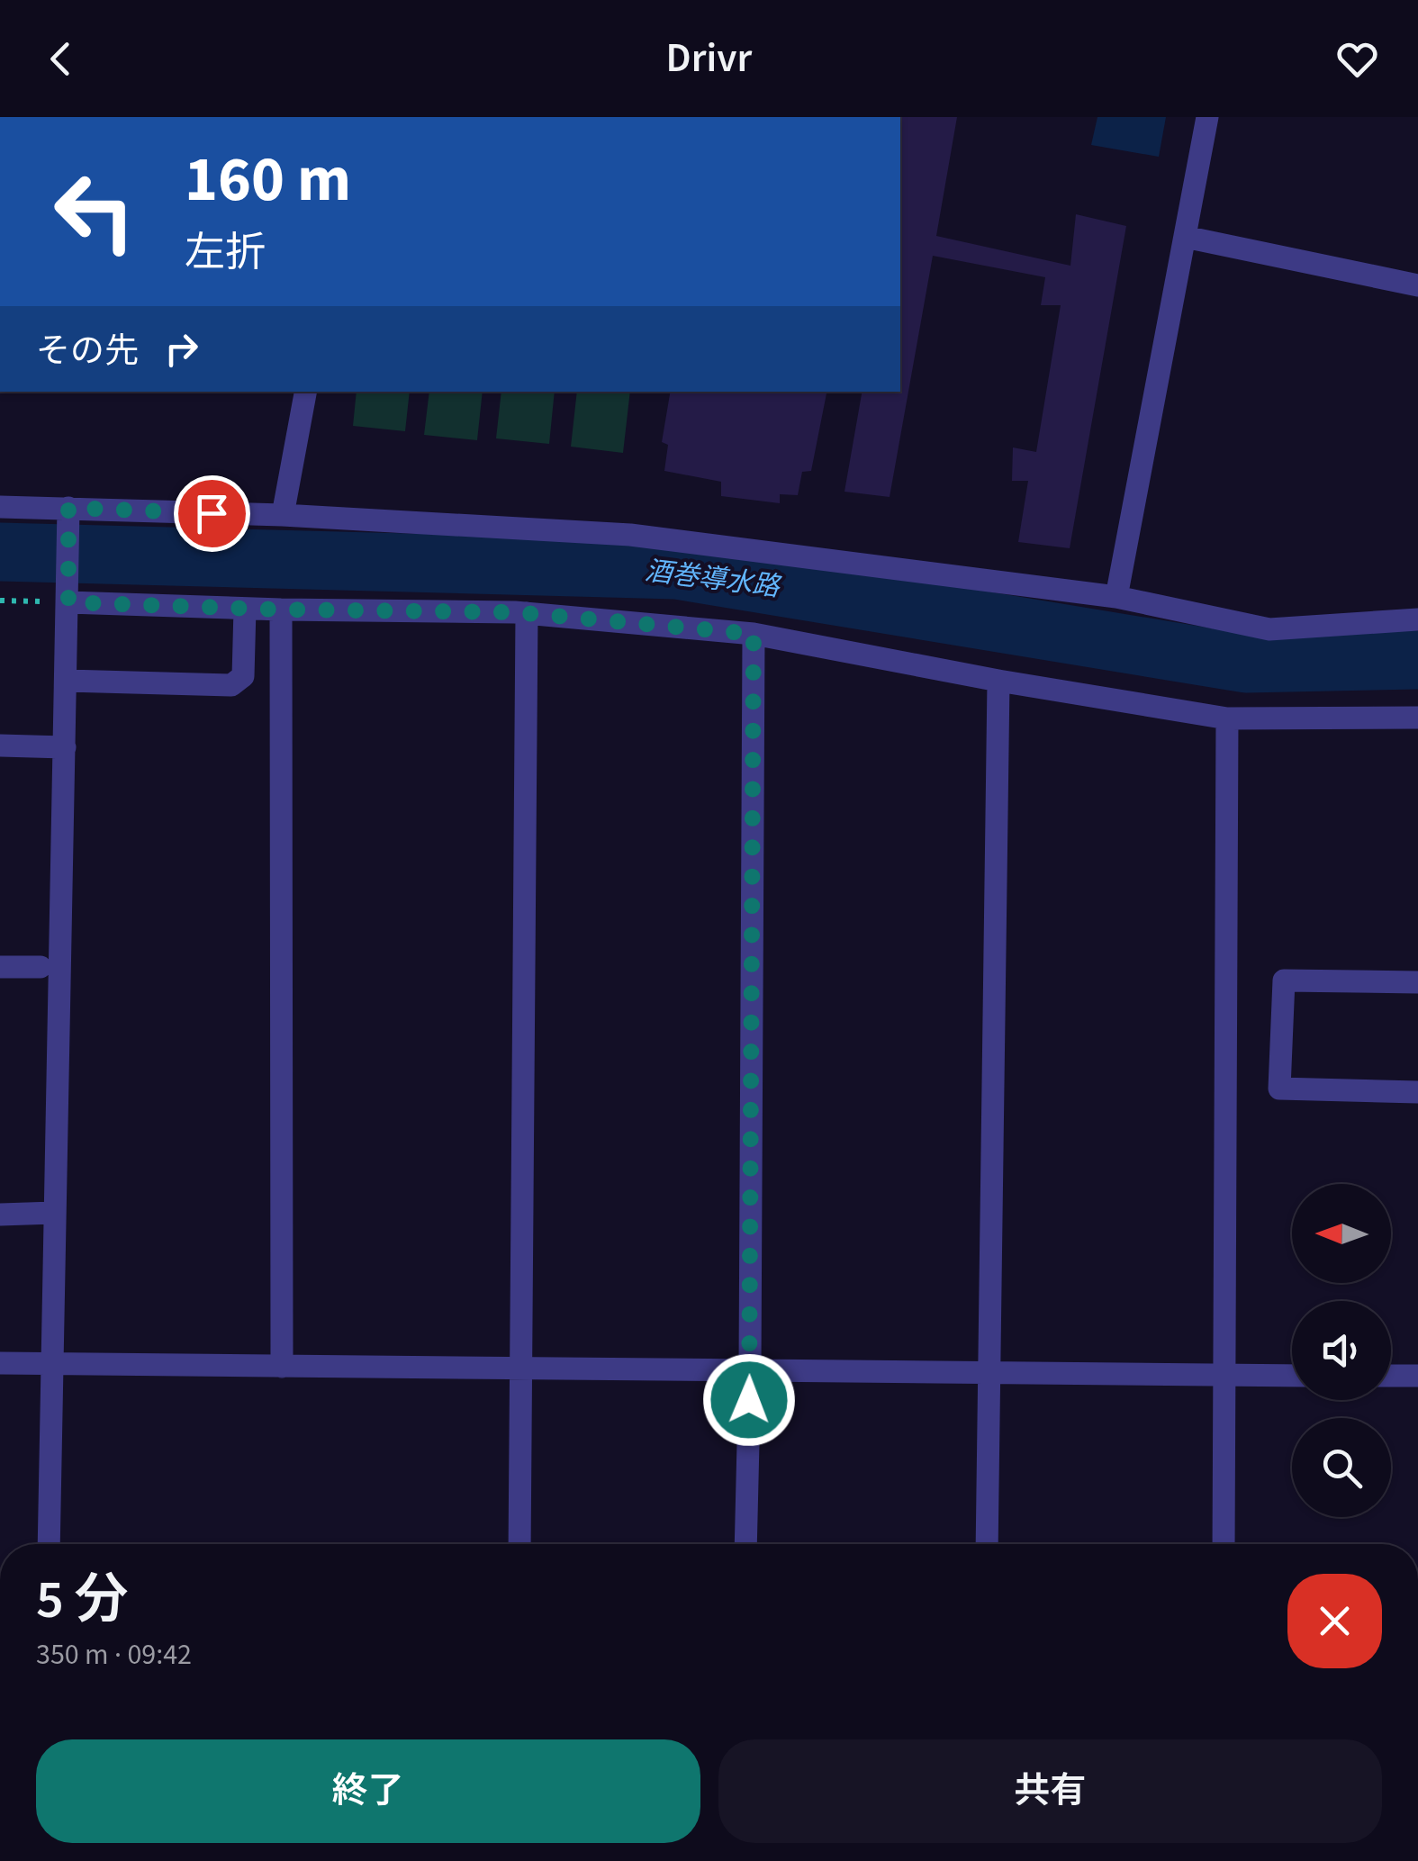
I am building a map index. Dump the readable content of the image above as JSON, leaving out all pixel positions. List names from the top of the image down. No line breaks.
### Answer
{"water":["酒巻導水路"],"north":"left","page":{"header":"Drivr","turn":["160 m","左折"],"then":"その先","heading":["5 分","350 m · 09:42"],"buttons":["終了","共有"]}}
